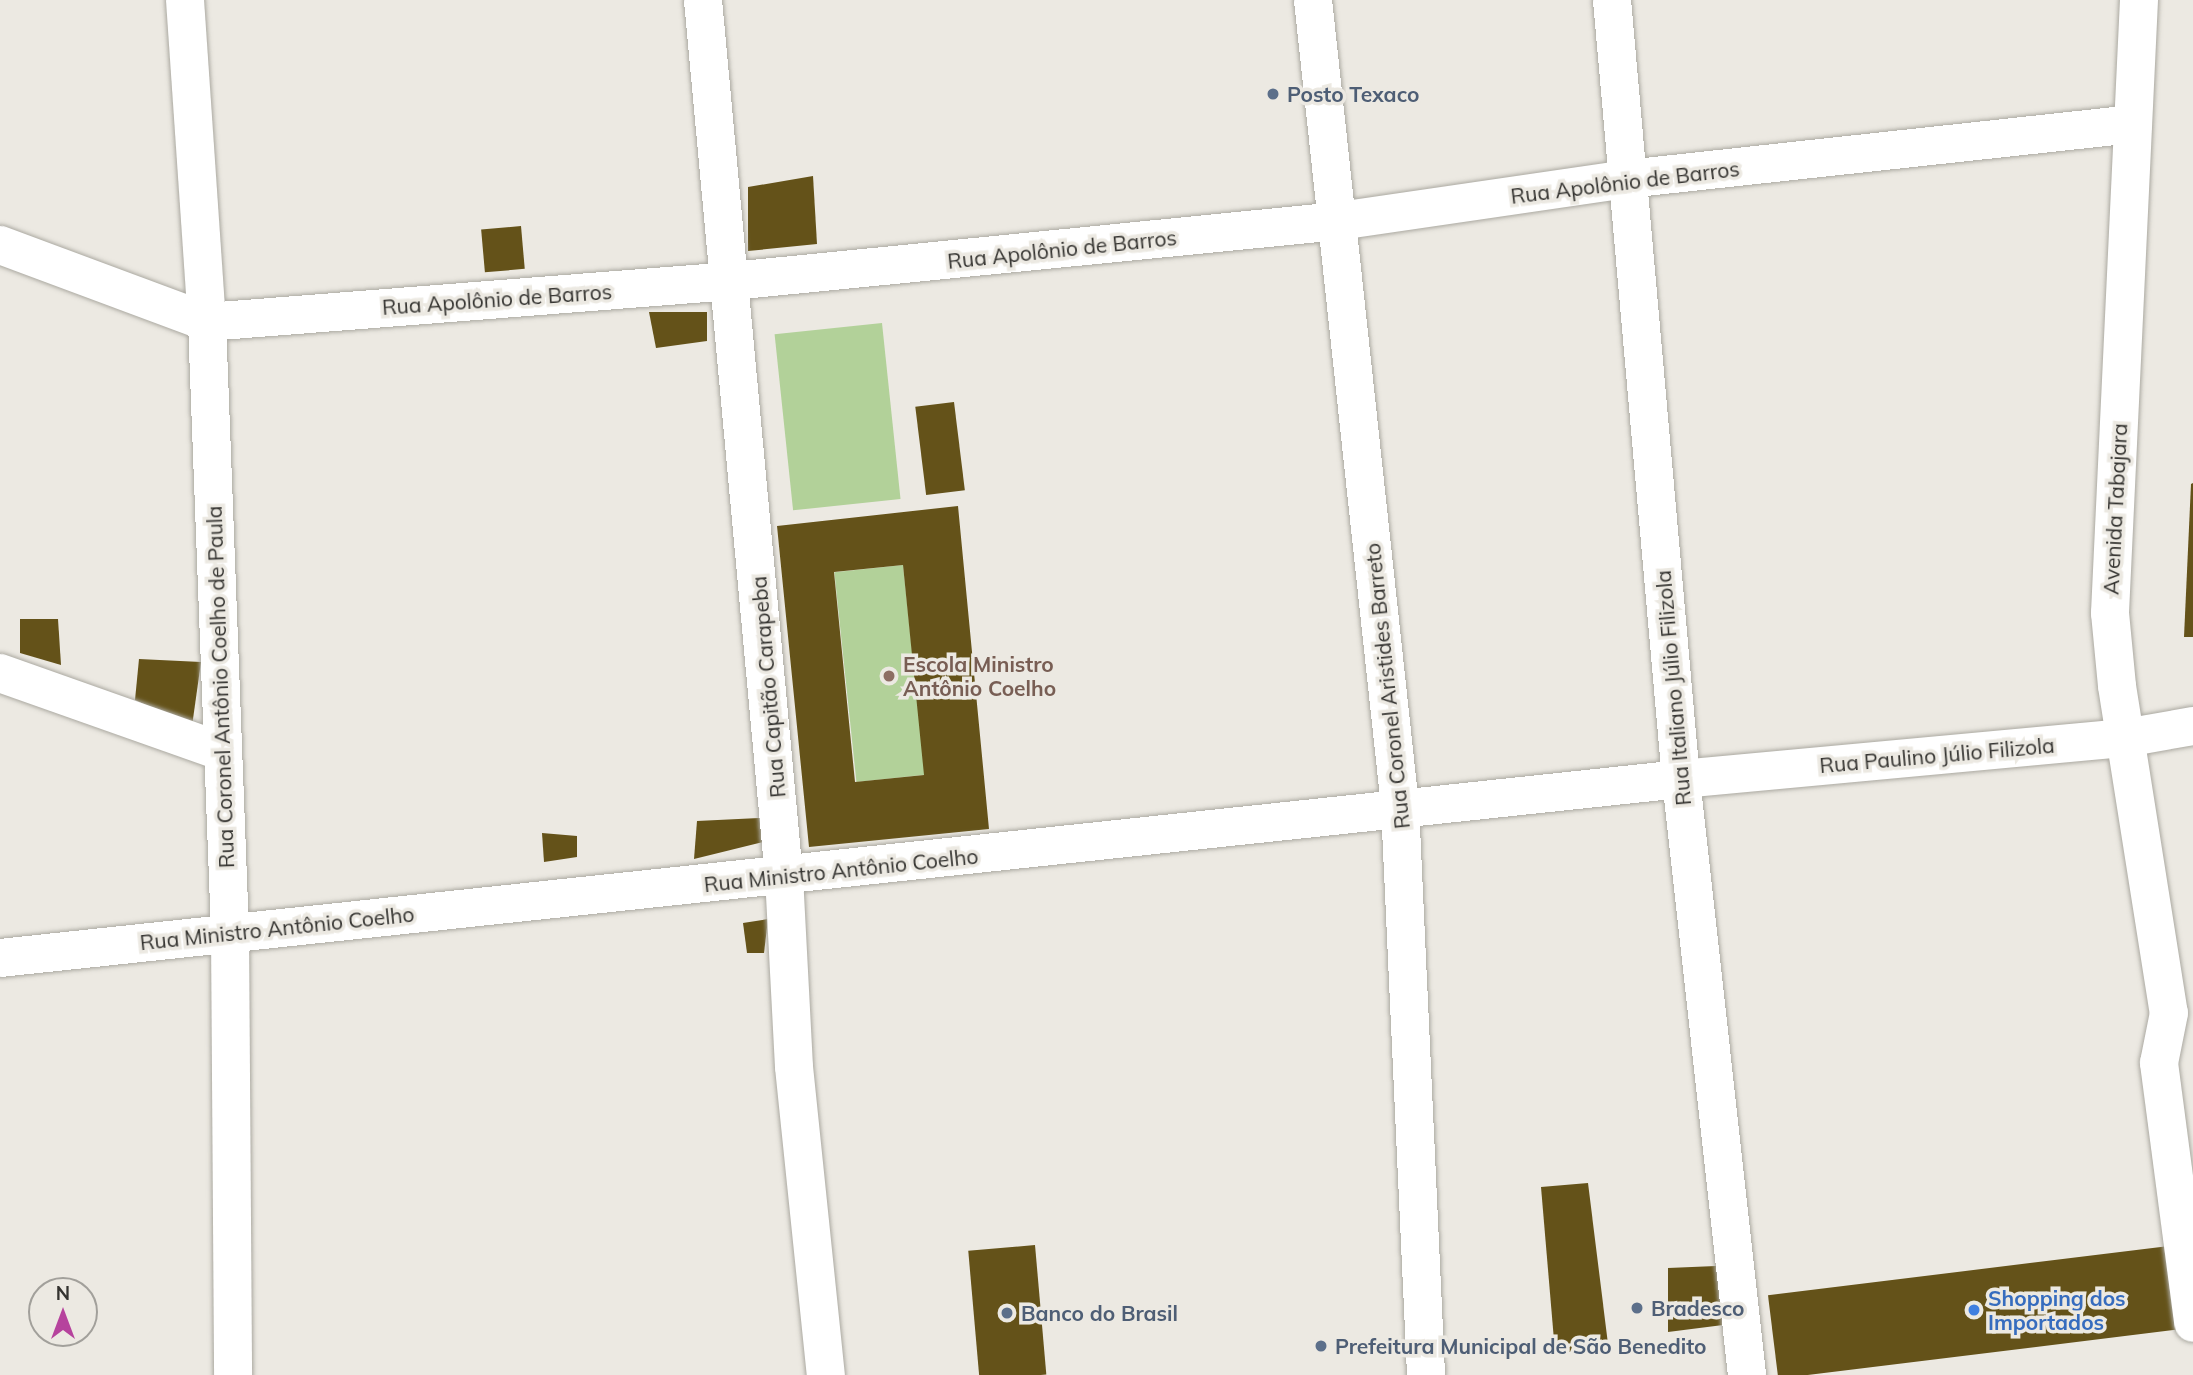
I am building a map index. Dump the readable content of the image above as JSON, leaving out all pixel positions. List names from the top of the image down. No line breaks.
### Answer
{"streets":{"street":["Rua Apolônio de Barros","Avenida Tabajara","Rua Coronel Aristides Barreto","Rua Coronel Antônio Coelho de Paula","Rua Capitão Carapeba","Rua Italiano Júlio Filizola","Rua Paulino Júlio Filizola","Rua Ministro Antônio Coelho"]},"crossings":[["Rua Apolônio de Barros","Avenida Tabajara"],["Rua Apolônio de Barros","Rua Coronel Aristides Barreto"],["Rua Apolônio de Barros","Rua Coronel Antônio Coelho de Paula"],["Rua Apolônio de Barros","Rua Capitão Carapeba"],["Rua Apolônio de Barros","Rua Italiano Júlio Filizola"],["Avenida Tabajara","Rua Paulino Júlio Filizola"],["Rua Coronel Aristides Barreto","Rua Ministro Antônio Coelho"],["Rua Coronel Antônio Coelho de Paula","Rua Ministro Antônio Coelho"],["Rua Capitão Carapeba","Rua Ministro Antônio Coelho"],["Rua Italiano Júlio Filizola","Rua Paulino Júlio Filizola"],["Rua Italiano Júlio Filizola","Rua Ministro Antônio Coelho"],["Rua Paulino Júlio Filizola","Rua Ministro Antônio Coelho"]],"places":["Posto Texaco","Escola Ministro Antônio Coelho","Bradesco","Shopping dos Importados","Banco do Brasil","Prefeitura Municipal de São Benedito"],"north":"top"}
